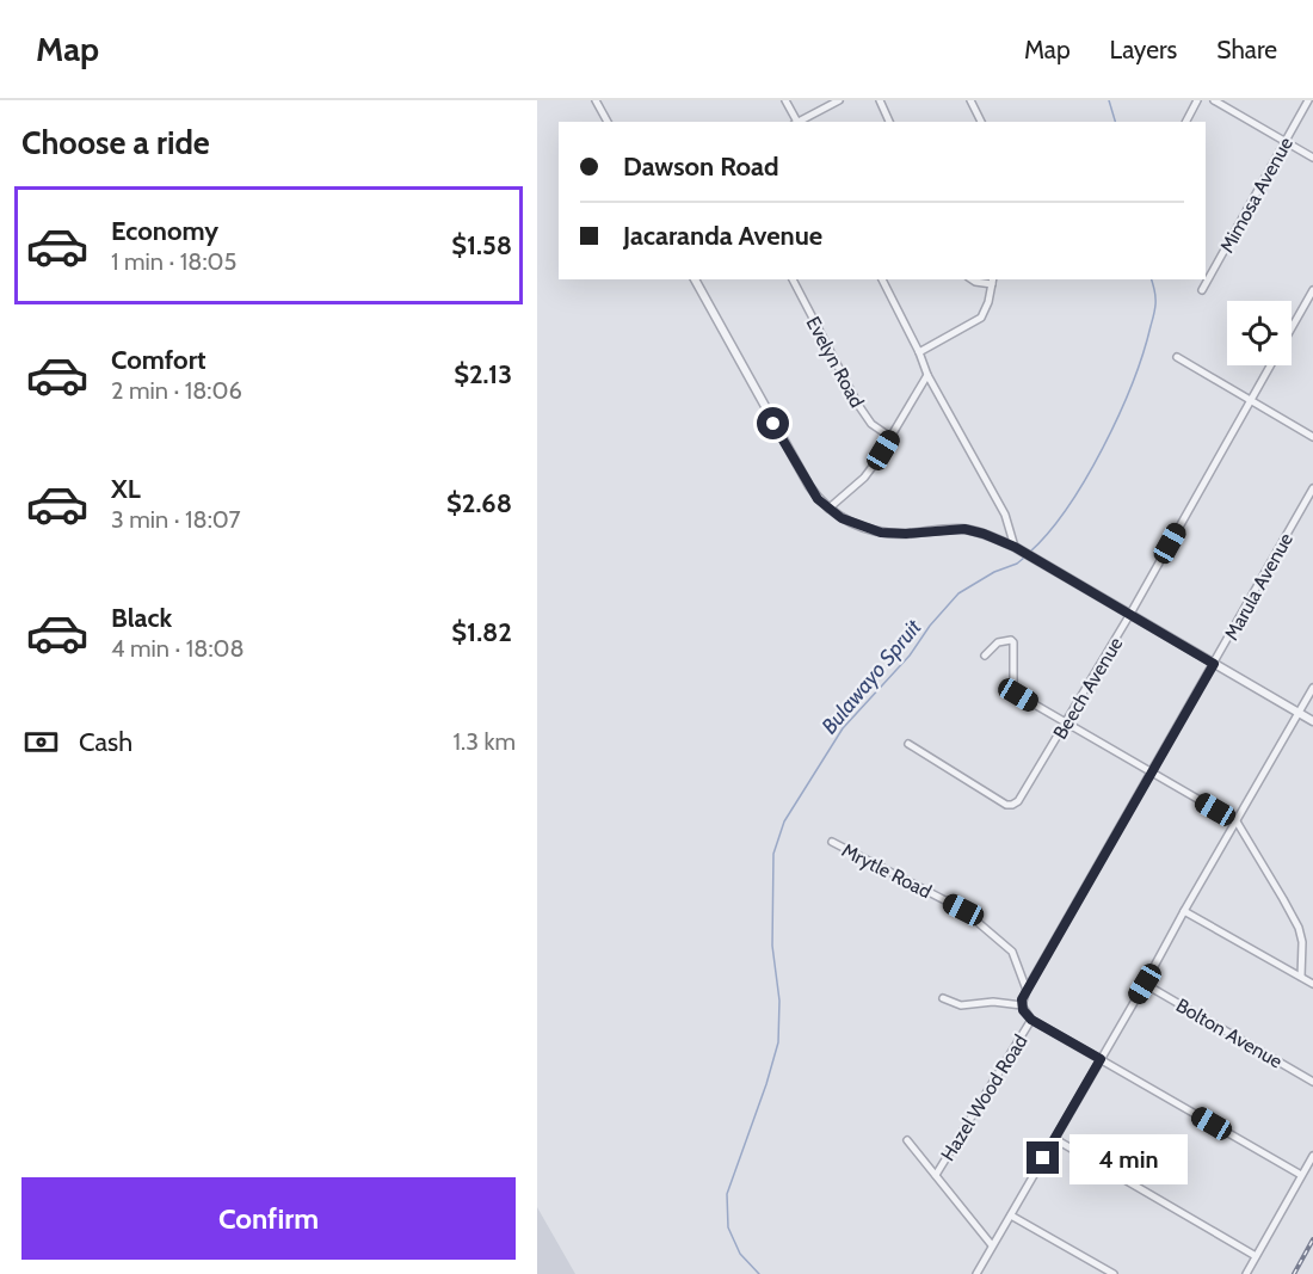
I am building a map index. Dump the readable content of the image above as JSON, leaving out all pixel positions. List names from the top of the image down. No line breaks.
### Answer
{"streets":{"street":["Mimosa Avenue","Evelyn Road","Marula Avenue","Beech Avenue","Mrytle Road","Bolton Avenue","Hazel Wood Road"]},"crossings":[["Marula Avenue","Mrytle Road"]],"water":["Bulawayo Spruit"],"page":{"header":"Map","nav":["Map","Layers","Share"],"heading":"Choose a ride","banner":["Dawson Road","Jacaranda Avenue"],"list":[{"name":"Economy","note":"1 min · 18:05","value":"$1.58"},{"name":"Comfort","note":"2 min · 18:06","value":"$2.13"},{"name":"XL","note":"3 min · 18:07","value":"$2.68"},{"name":"Black","note":"4 min · 18:08","value":"$1.82"}],"pay":["Cash","1.3 km"],"bubble":"4 min","buttons":"Confirm"}}
